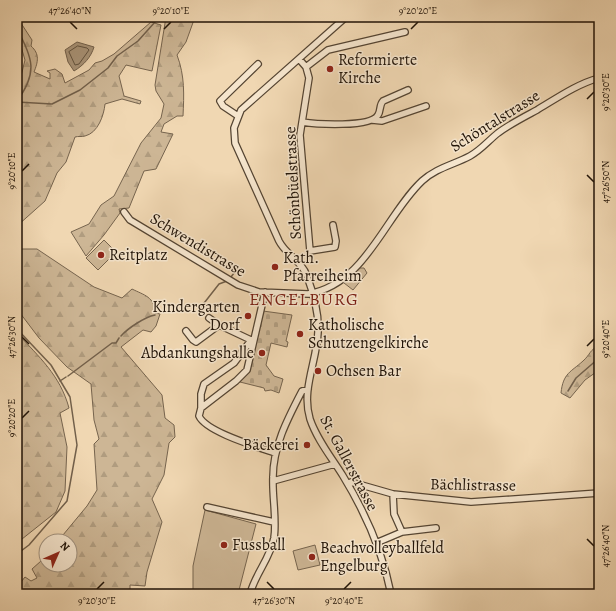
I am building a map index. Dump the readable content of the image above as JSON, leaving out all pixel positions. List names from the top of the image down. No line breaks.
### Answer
{"streets":{"street":["Schöntalstrasse","Schönbüelstrasse","Schwendistrasse","St. Gallerstrasse","Bächlistrasse"]},"crossings":[["Schöntalstrasse","Schwendistrasse"],["Schöntalstrasse","St. Gallerstrasse"],["Schwendistrasse","St. Gallerstrasse"],["St. Gallerstrasse","Bächlistrasse"]],"districts":["ENGELBURG"],"places":["Reformierte Kirche","Reitplatz","Kath. Pfarreiheim","Kindergarten Dorf","Katholische Schutzengelkirche","Abdankungshalle","Ochsen Bar","Bäckerei","Fussball","Beachvolleyballfeld Engelburg"],"north":"top right","coordinates":["47°26'40\"N","9°20'10\"E","9°20'20\"E","9°20'30\"E","47°26'50\"N","47°26'30\"N","9°20'40\"E"]}
